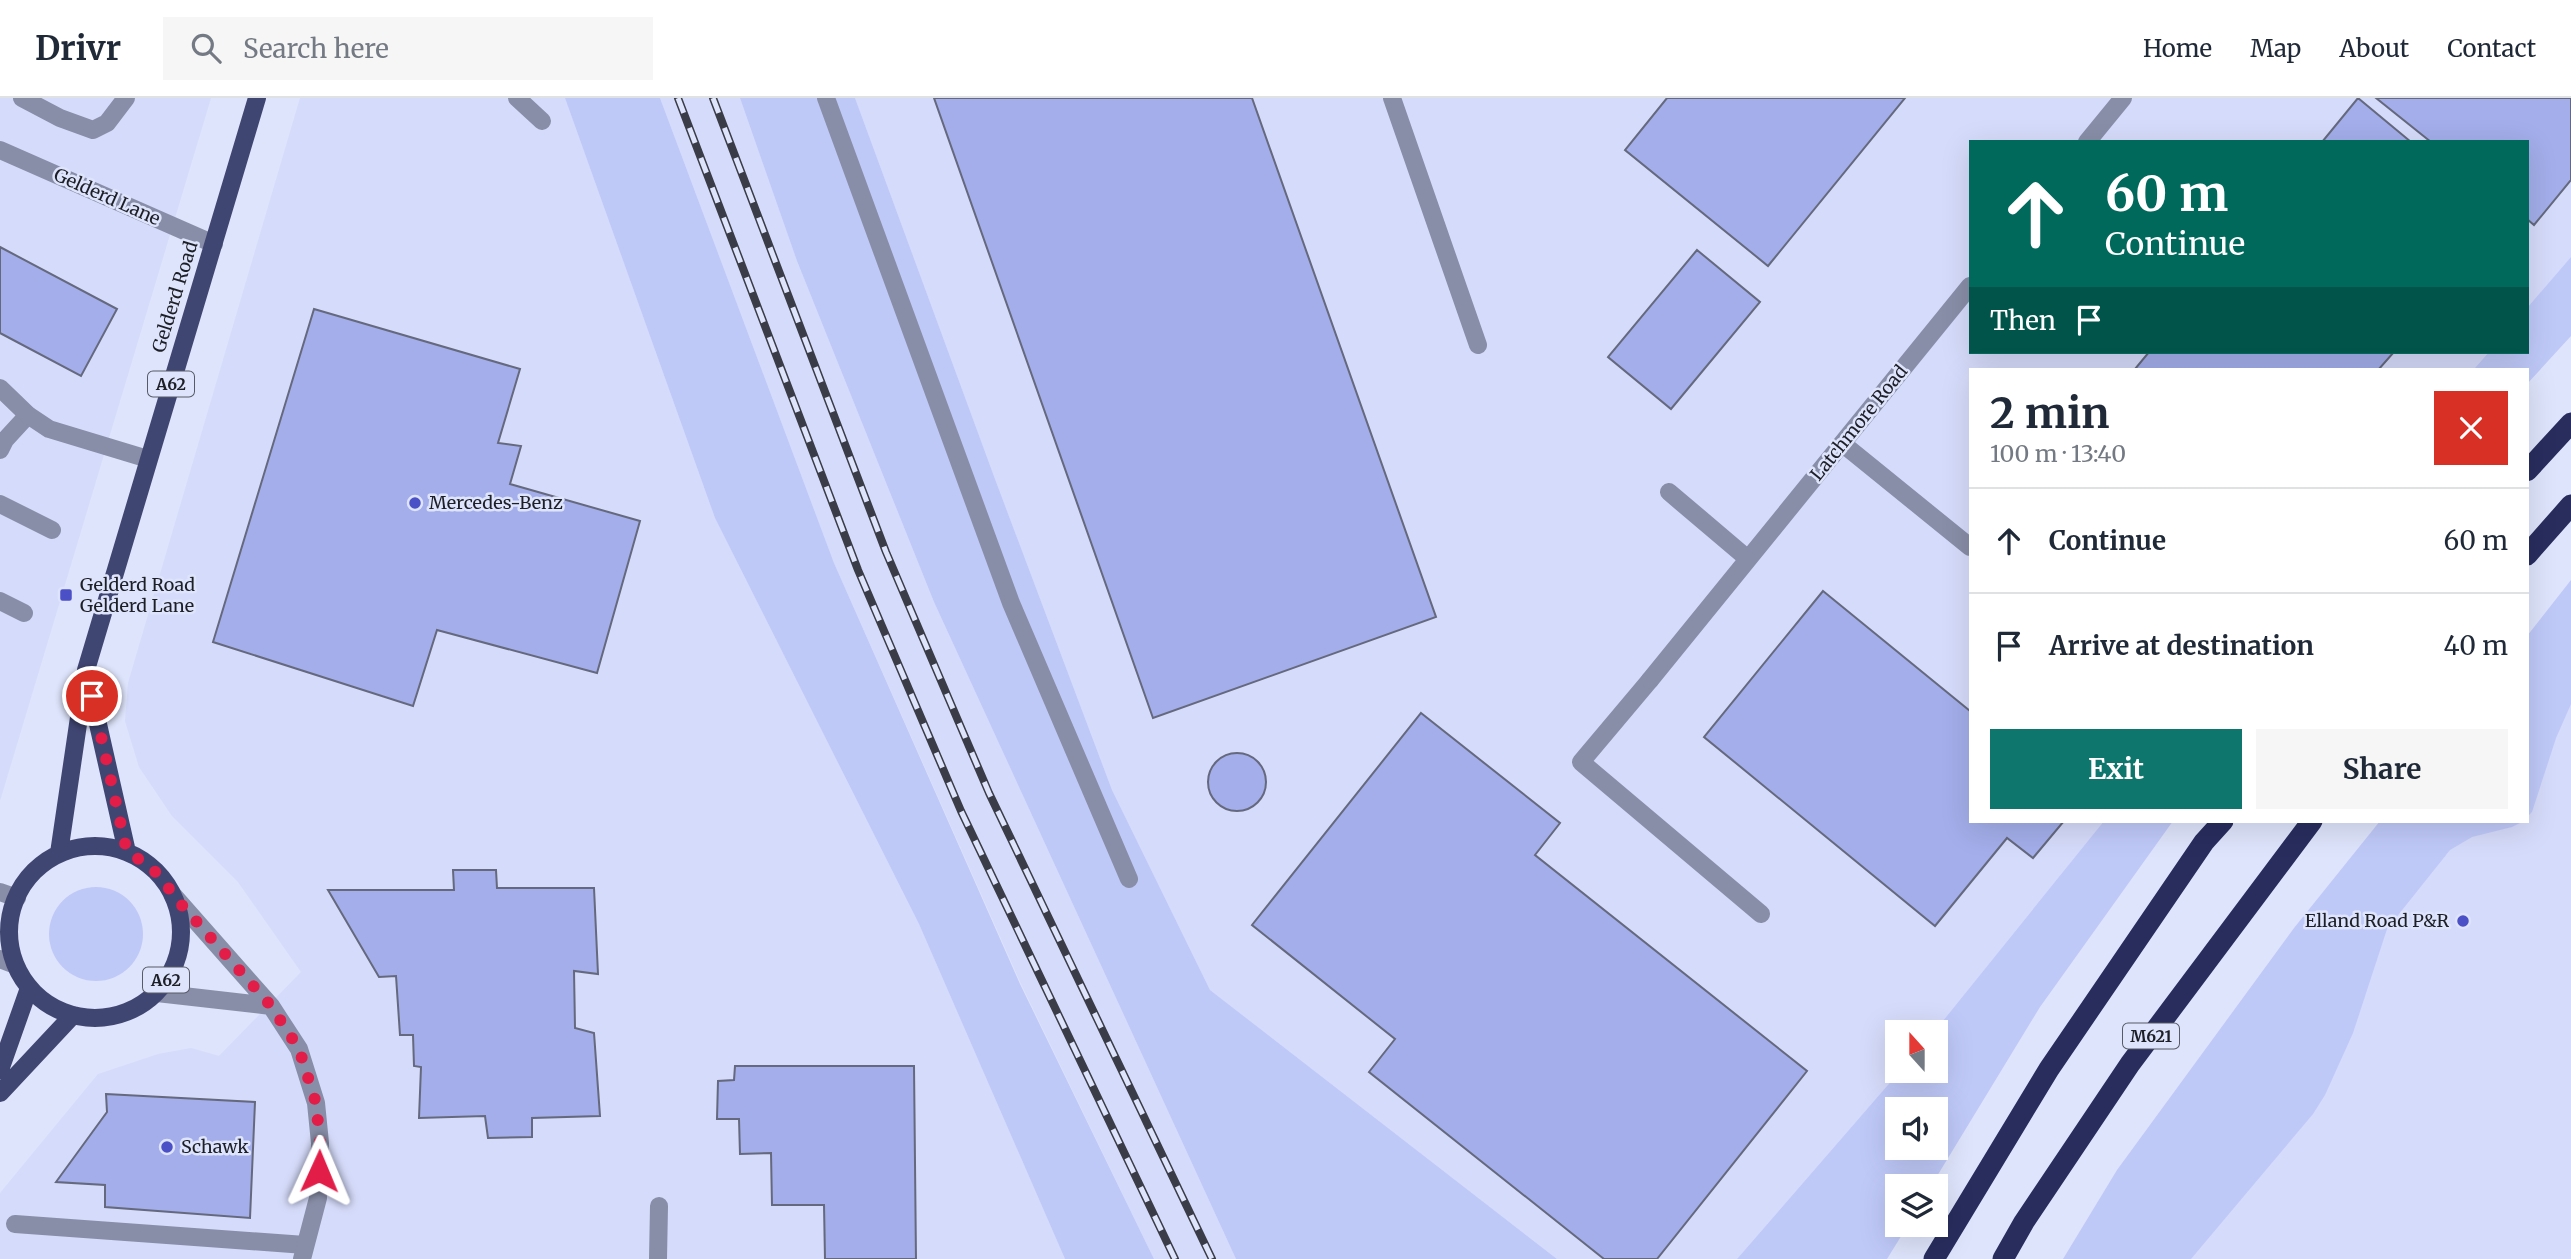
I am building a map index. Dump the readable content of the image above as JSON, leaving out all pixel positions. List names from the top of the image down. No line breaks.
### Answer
{"streets":{"highway":["M621"],"main road":["Gelderd Road","A62"],"street":["Gelderd Lane","Latchmore Road"]},"crossings":[["Gelderd Lane","Gelderd Road"],["Gelderd Road","A62"]],"places":{"other":["Mercedes-Benz","Elland Road P&R","Schawk"],"transit":["Gelderd Road Gelderd Lane"]},"north":"top","page":{"header":"Drivr","search":"Search here","nav":["Home","Map","About","Contact"],"turn":["60 m","Continue"],"then":"Then","heading":["2 min","100 m · 13:40"],"list":[{"name":"Continue","value":"60 m"},{"name":"Arrive at destination","value":"40 m"}],"buttons":["Exit","Share"]}}
